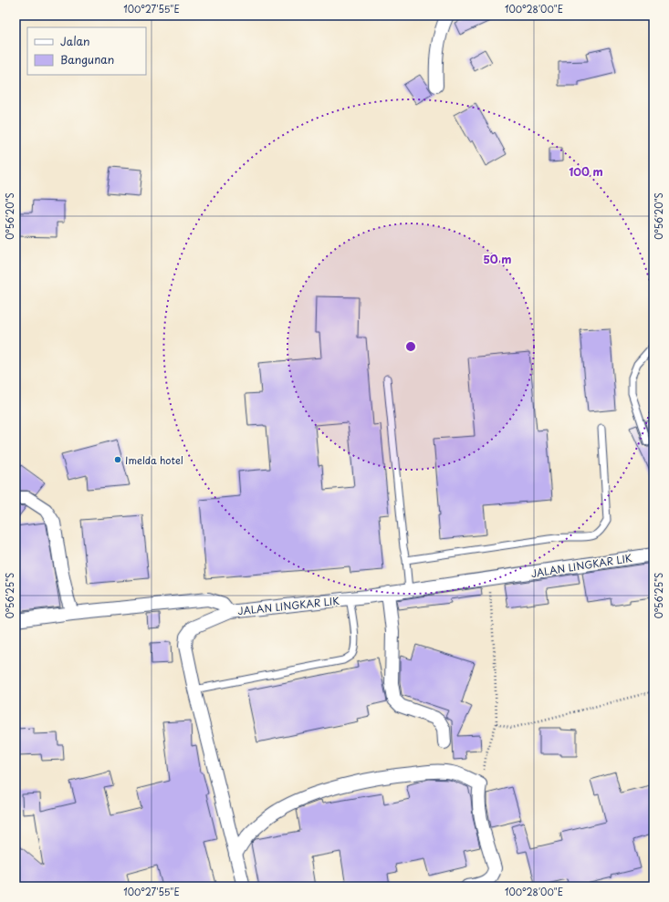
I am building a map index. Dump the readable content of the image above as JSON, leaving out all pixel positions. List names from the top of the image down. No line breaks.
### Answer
{"streets":{"street":["JALAN LINGKAR LIK"]},"places":["Imelda hotel"],"legend":["Jalan","Bangunan"],"coordinates":["100°27'55\"E","100°28'00\"E","0°56'20\"S","0°56'25\"S"],"rings":["100 m","50 m"]}
